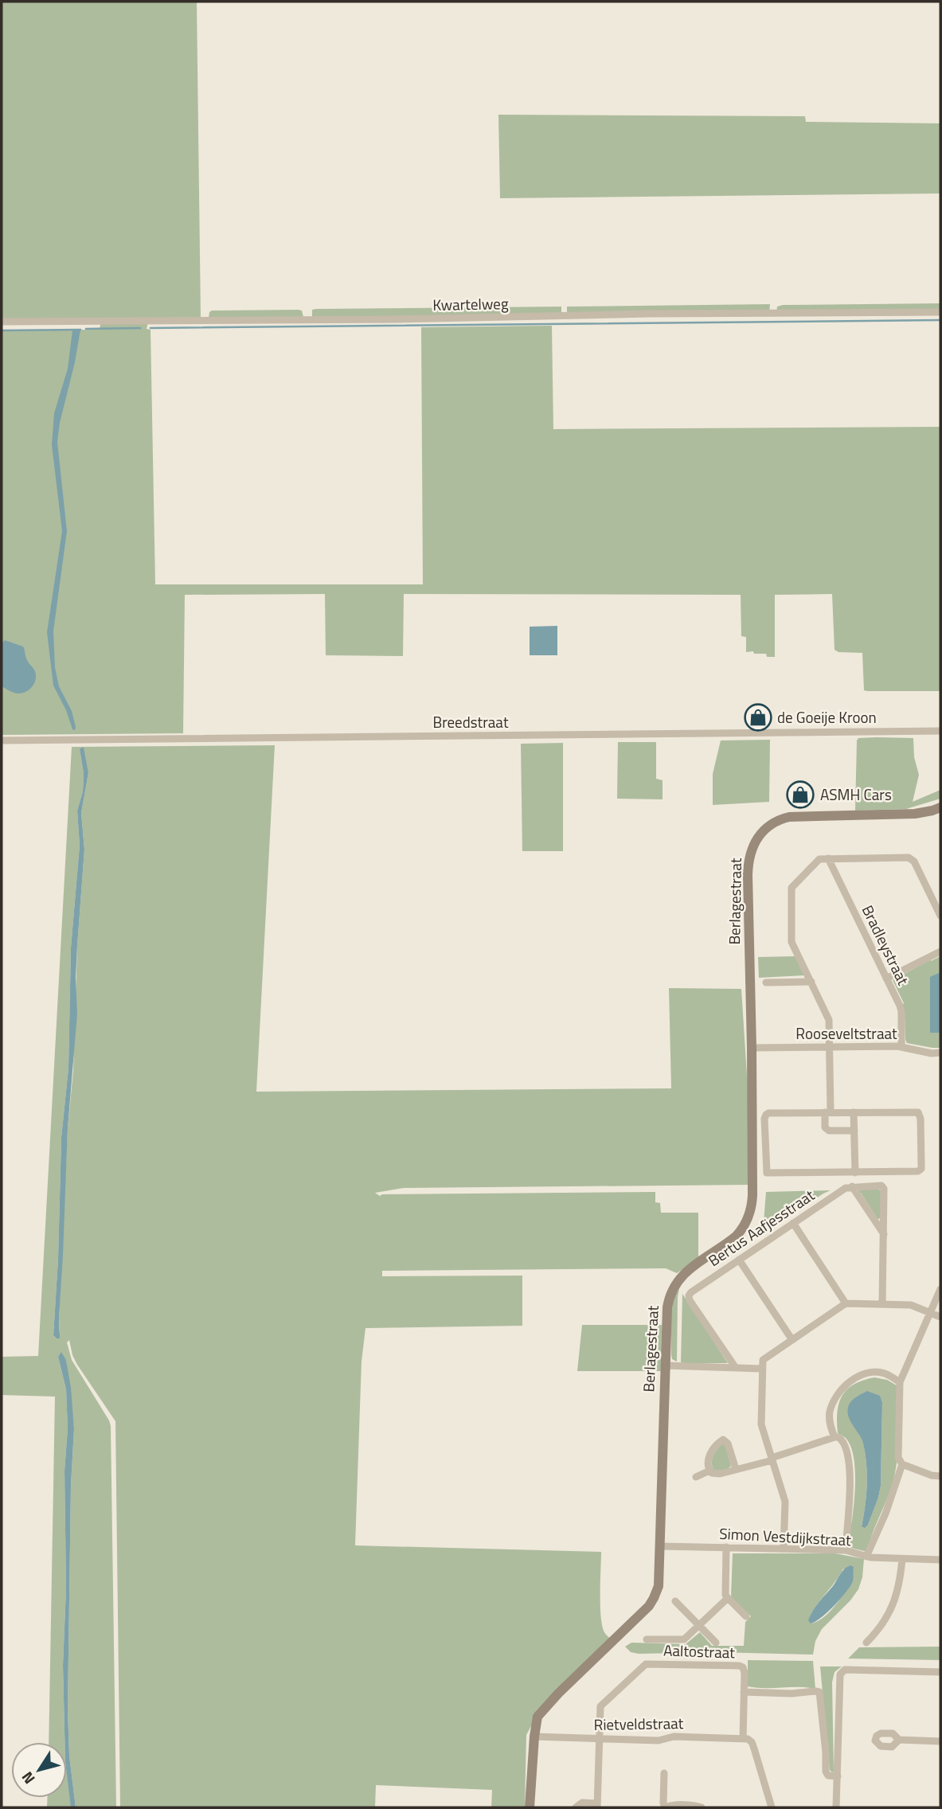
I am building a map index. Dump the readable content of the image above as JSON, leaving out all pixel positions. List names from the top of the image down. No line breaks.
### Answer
{"streets":{"street":["Kwartelweg","Breedstraat","Berlagestraat","Bradleystraat","Rooseveltstraat","Bertus Aafjesstraat","Simon Vestdijkstraat","Aaltostraat","Rietveldstraat"]},"crossings":[["Berlagestraat","Rooseveltstraat"],["Berlagestraat","Simon Vestdijkstraat"],["Berlagestraat","Rietveldstraat"],["Bradleystraat","Rooseveltstraat"],["Aaltostraat","Rietveldstraat"]],"places":{"shop":["de Goeije Kroon","ASMH Cars"]},"north":"bottom left"}
